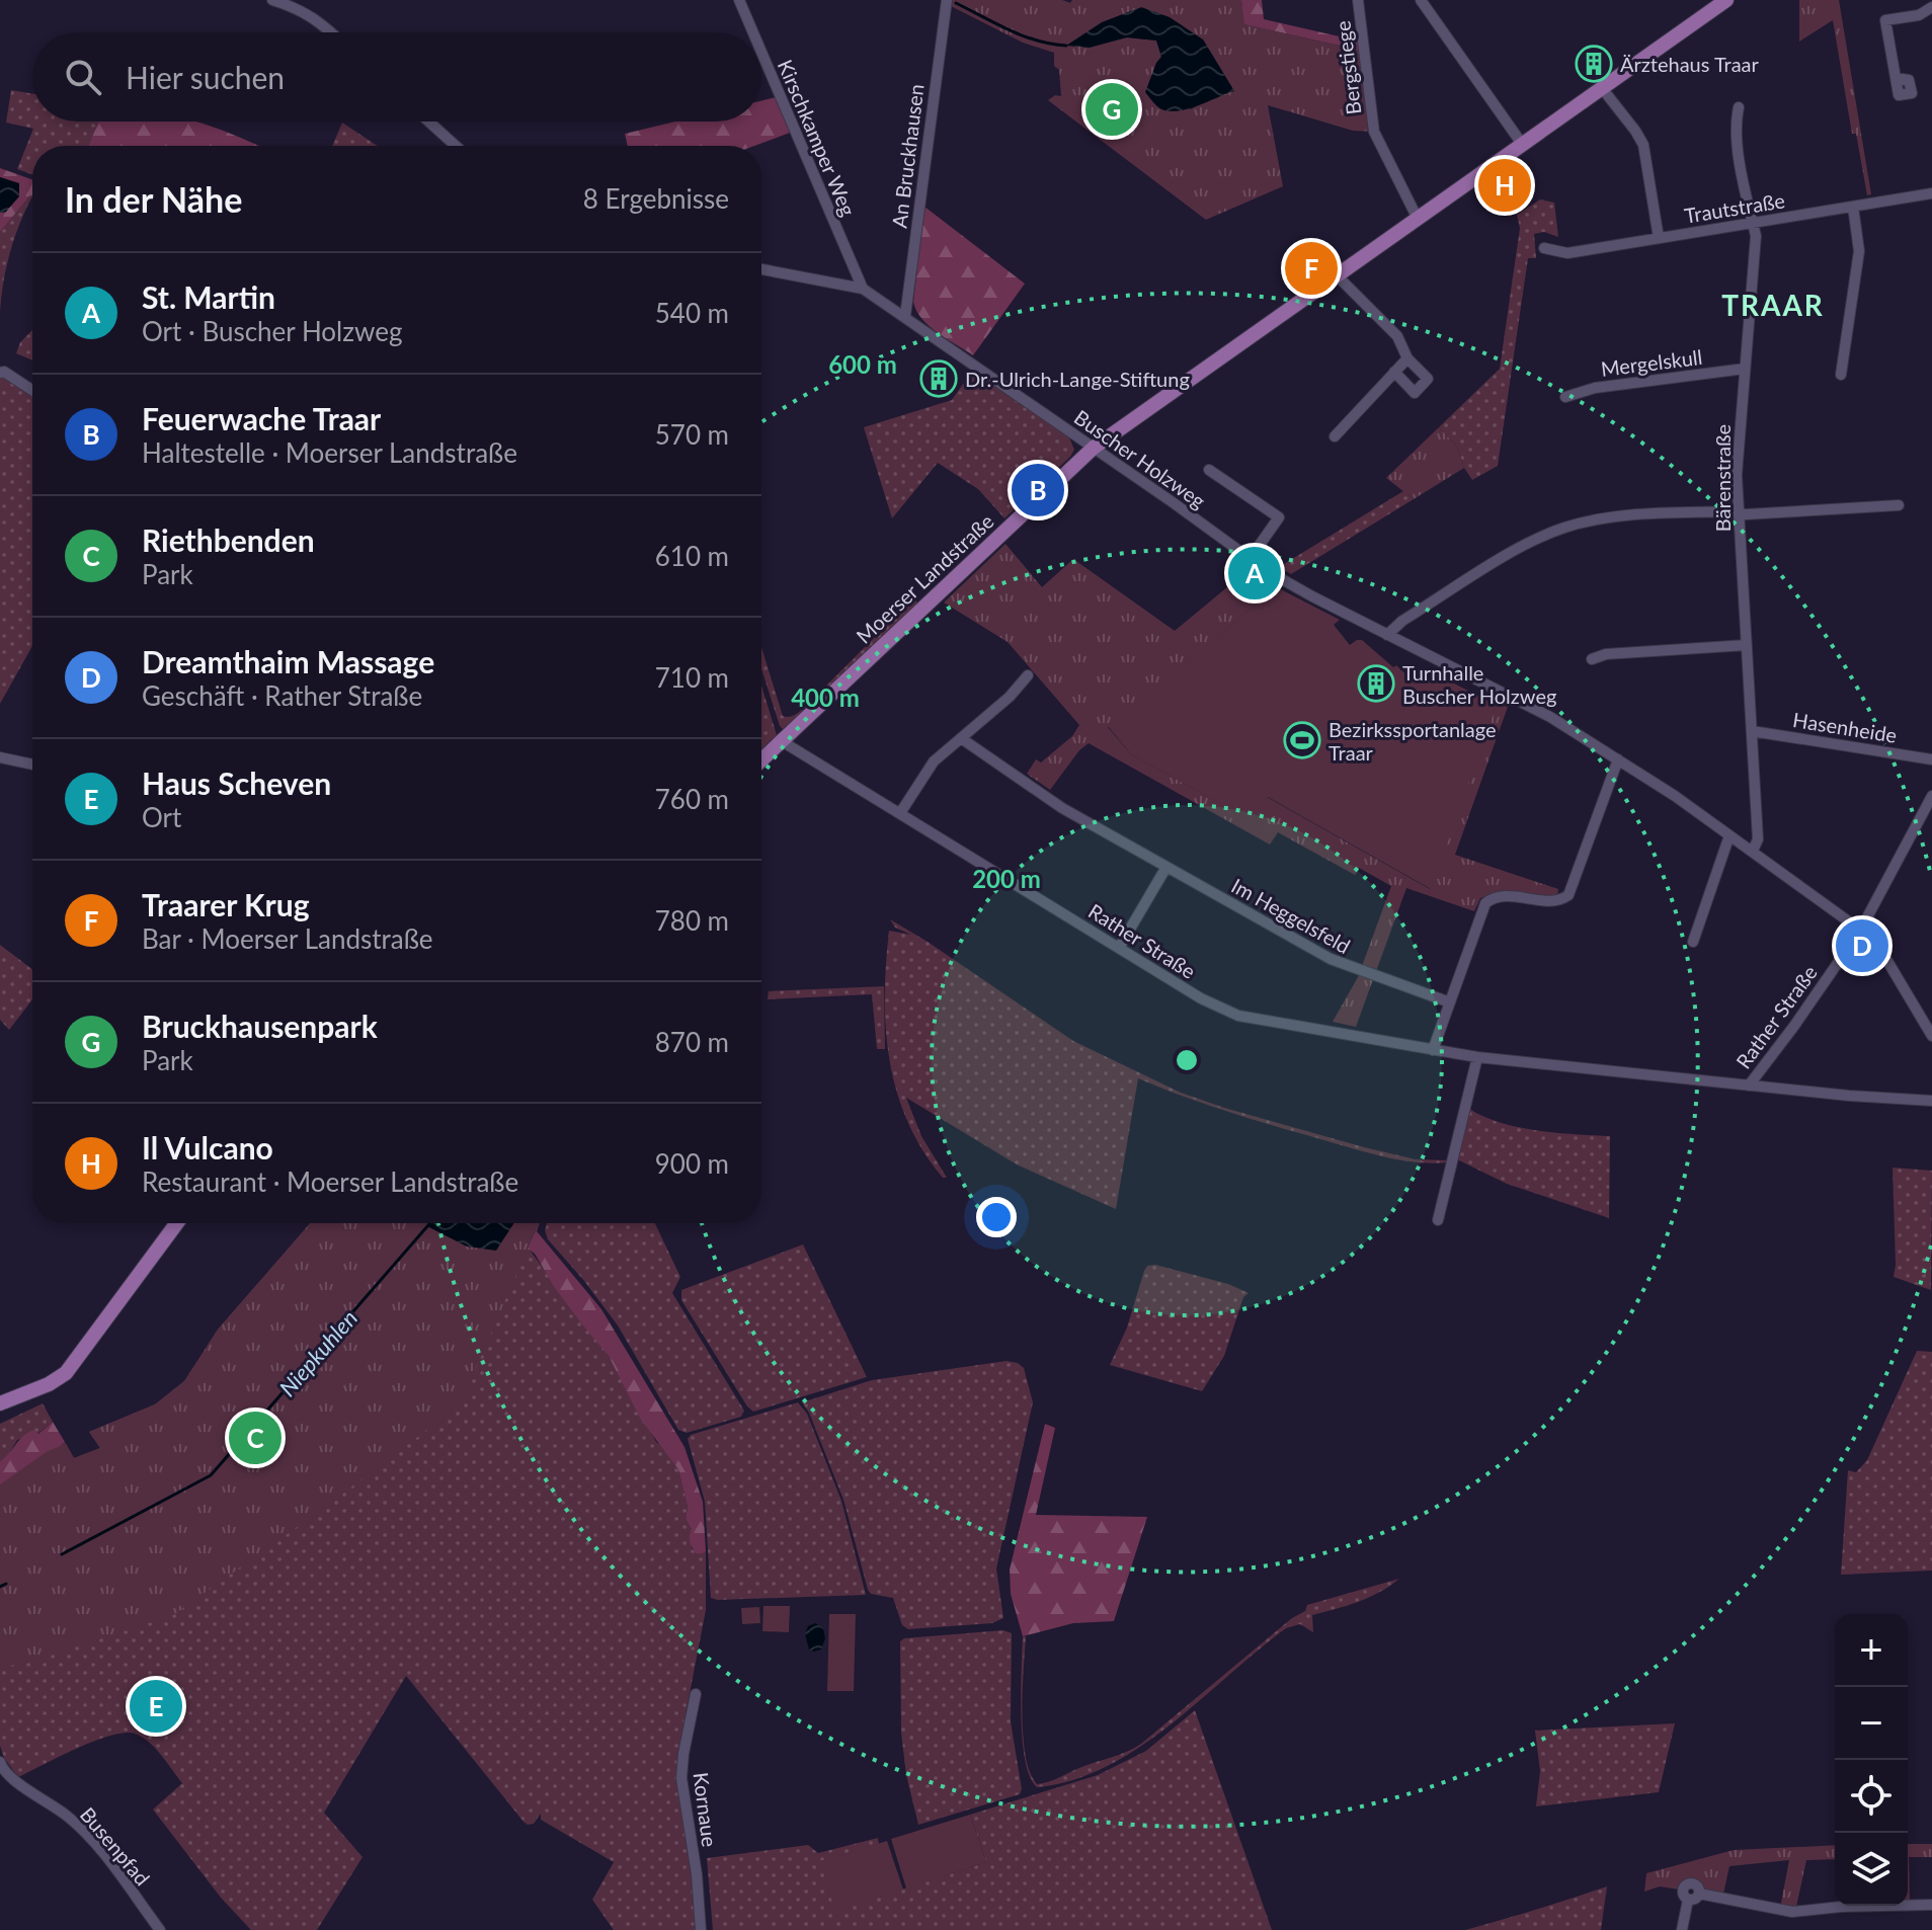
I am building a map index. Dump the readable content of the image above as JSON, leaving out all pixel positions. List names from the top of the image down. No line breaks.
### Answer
{"streets":{"main road":["Moerser Landstraße"],"street":["Bergstiege","Kirschkamper Weg","An Bruckhausen","Trautstraße","Mergelskull","Buscher Holzweg","Bärenstraße","Hasenheide","Im Heggelsfeld","Rather Straße","Kornaue","Busenpfad"]},"crossings":[["Bergstiege","Moerser Landstraße"],["Kirschkamper Weg","Buscher Holzweg"],["An Bruckhausen","Buscher Holzweg"],["Trautstraße","Bärenstraße"],["Mergelskull","Bärenstraße"],["Buscher Holzweg","Bärenstraße"],["Buscher Holzweg","Moerser Landstraße"],["Buscher Holzweg","Rather Straße"],["Bärenstraße","Hasenheide"],["Moerser Landstraße","Rather Straße"]],"districts":["TRAAR"],"water":["Niepkuhlen"],"places":{"building":["Ärztehaus Traar","Dr.-Ulrich-Lange-Stiftung","Turnhalle Buscher Holzweg"],"sports":["Bezirkssportanlage Traar"]},"page":{"search":"Hier suchen","pins":["G","H","F","B","A","D","C","E"],"heading":["In der Nähe","8 Ergebnisse"],"list":[{"mark":"A","name":"St. Martin","note":"Ort · Buscher Holzweg","value":"540 m"},{"mark":"B","name":"Feuerwache Traar","note":"Haltestelle · Moerser Landstraße","value":"570 m"},{"mark":"C","name":"Riethbenden","note":"Park","value":"610 m"},{"mark":"D","name":"Dreamthaim Massage","note":"Geschäft · Rather Straße","value":"710 m"},{"mark":"E","name":"Haus Scheven","note":"Ort","value":"760 m"},{"mark":"F","name":"Traarer Krug","note":"Bar · Moerser Landstraße","value":"780 m"},{"mark":"G","name":"Bruckhausenpark","note":"Park","value":"870 m"},{"mark":"H","name":"Il Vulcano","note":"Restaurant · Moerser Landstraße","value":"900 m"}],"map_buttons":["+","−"]},"rings":["600 m","400 m","200 m"]}
